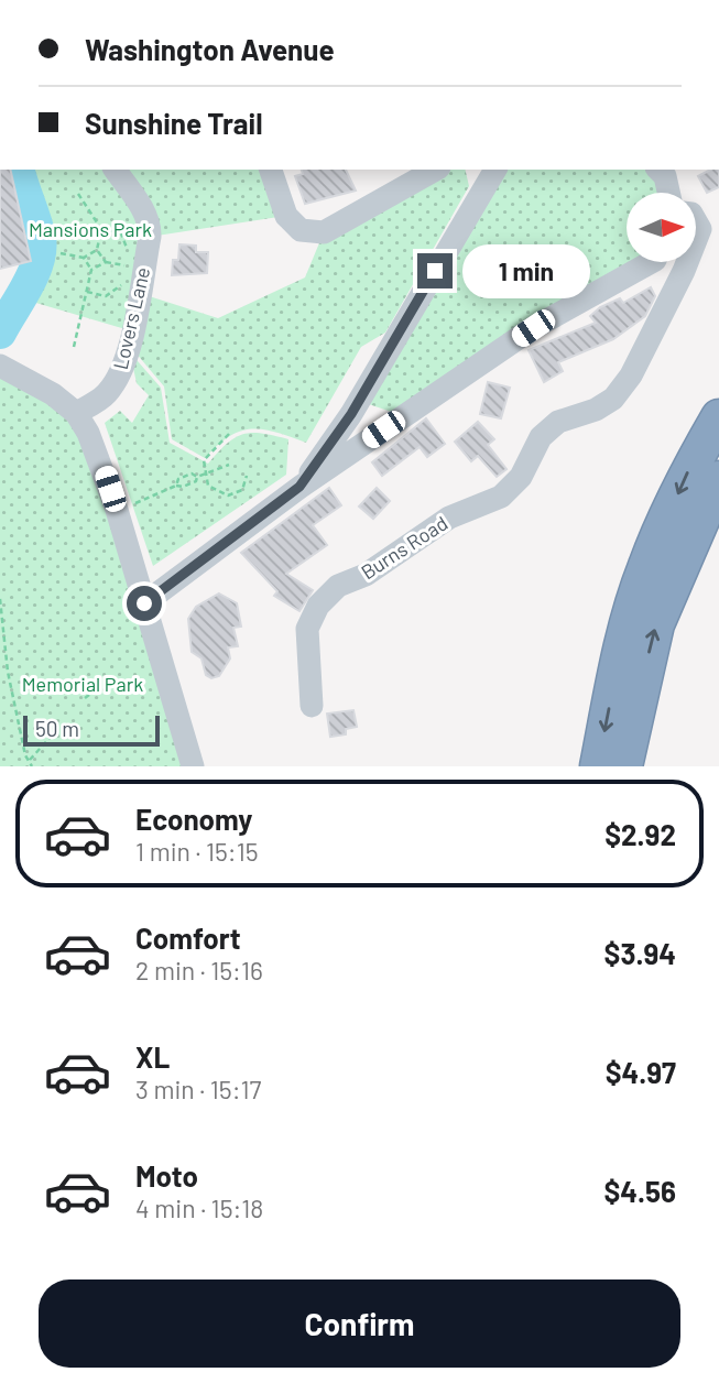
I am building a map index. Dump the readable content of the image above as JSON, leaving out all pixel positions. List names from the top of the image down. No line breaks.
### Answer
{"streets":{"street":["Lovers Lane","Burns Road"]},"parks":["Mansions Park","Memorial Park"],"scale_bar":"50 m","north":"right","page":{"banner":["Washington Avenue","Sunshine Trail"],"bubble":"1 min","scale":"50 m","list":[{"name":"Economy","note":"1 min · 15:15","value":"$2.92"},{"name":"Comfort","note":"2 min · 15:16","value":"$3.94"},{"name":"XL","note":"3 min · 15:17","value":"$4.97"},{"name":"Moto","note":"4 min · 15:18","value":"$4.56"}],"buttons":"Confirm"}}
